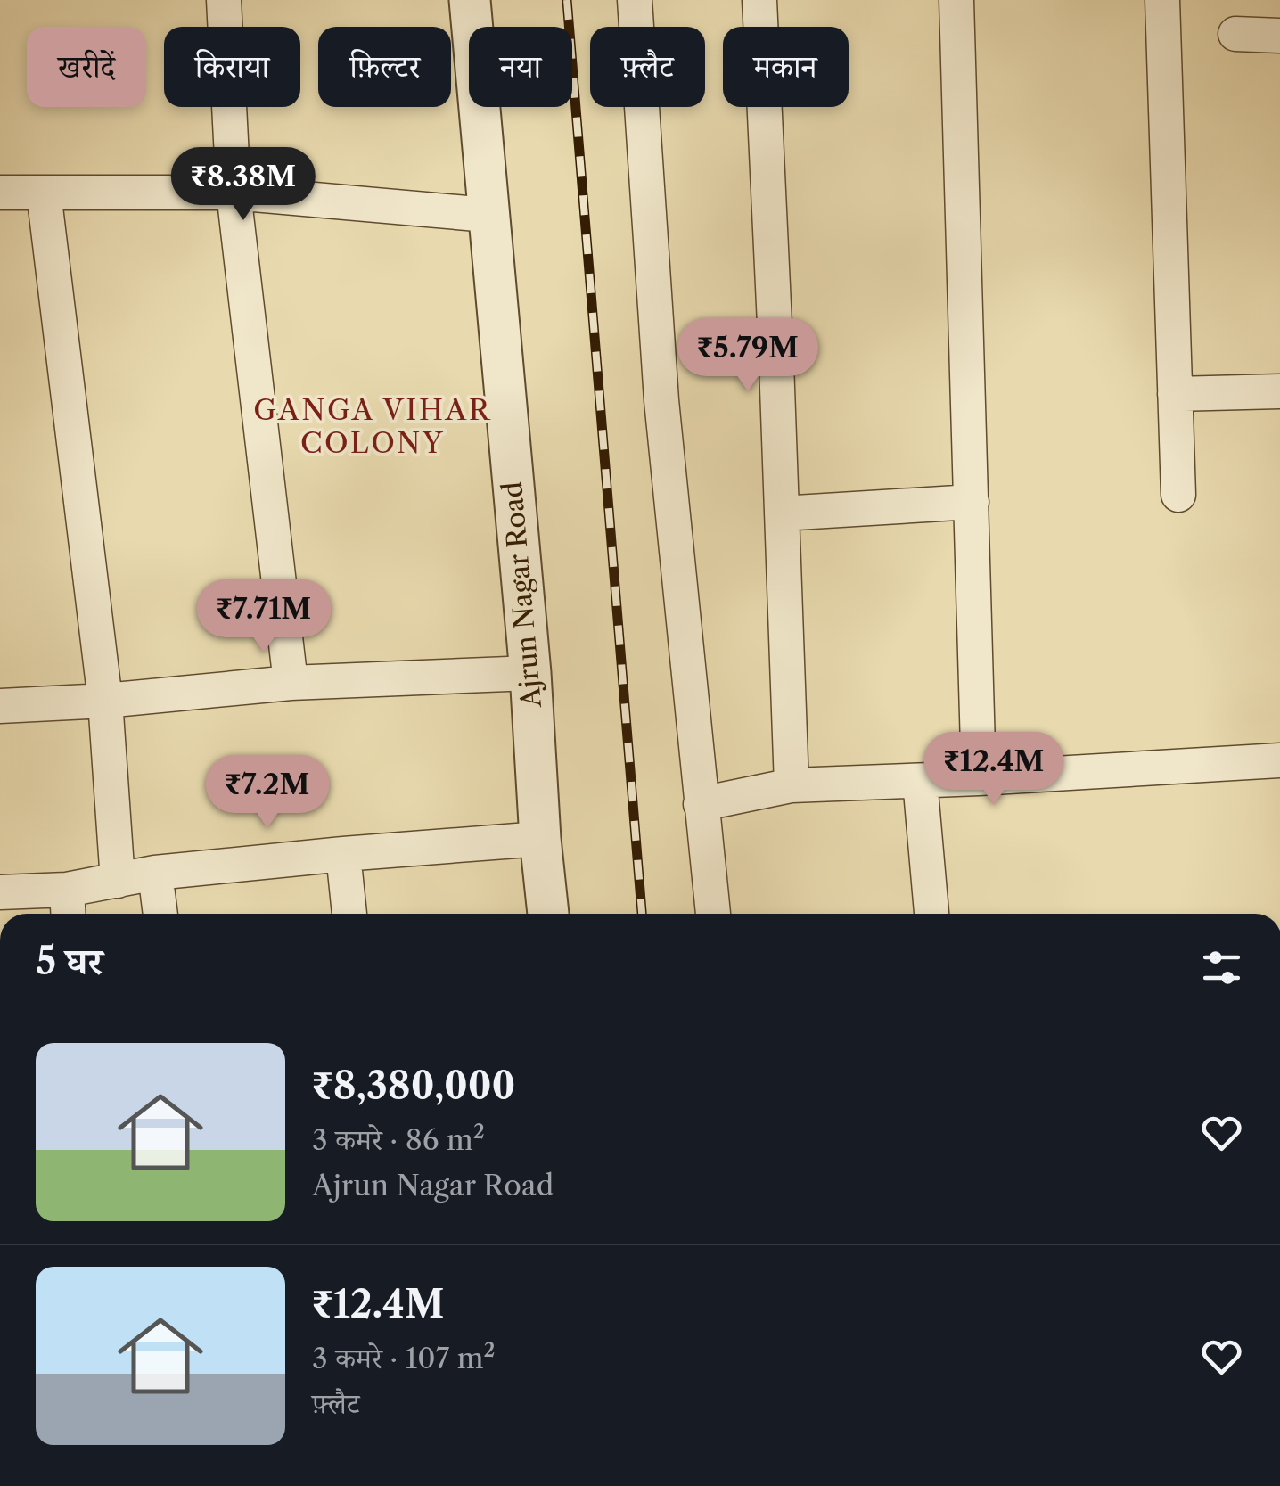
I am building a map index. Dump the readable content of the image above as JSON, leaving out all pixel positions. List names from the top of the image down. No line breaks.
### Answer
{"streets":{"street":["Ajrun Nagar Road"]},"districts":["GANGA VIHAR COLONY"],"page":{"chip":["खरीदें","किराया","फ़िल्टर","नया","फ़्लैट","मकान"],"price":["₹8.38M","₹5.79M","₹7.71M","₹12.4M","₹7.2M"],"heading":"5 घर","list":[{"name":"₹8,380,000","note":"3 कमरे · 86 m² · Ajrun Nagar Road"},{"name":"₹12.4M","note":"3 कमरे · 107 m² · फ़्लैट"}]}}
